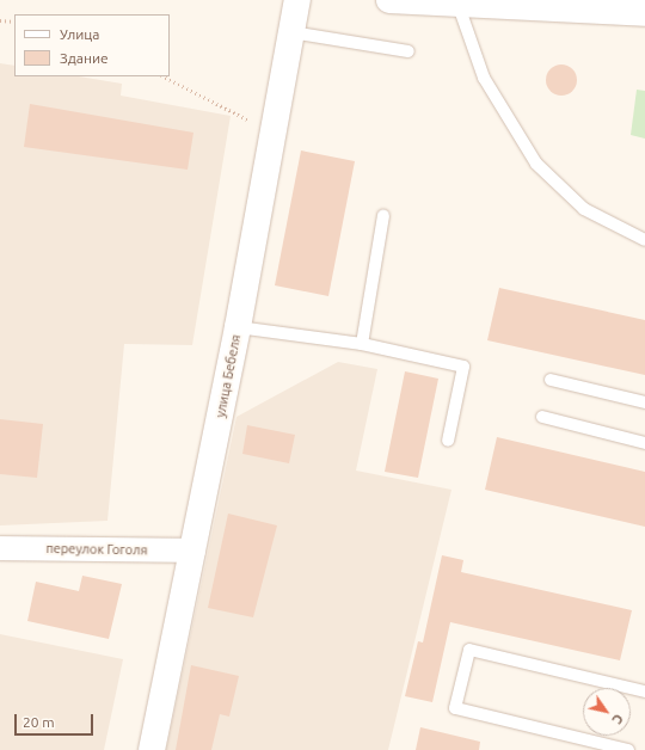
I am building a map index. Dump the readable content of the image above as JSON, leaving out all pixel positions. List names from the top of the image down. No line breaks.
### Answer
{"streets":{"street":["улица Бебеля","переулок Гоголя"]},"crossings":[["улица Бебеля","переулок Гоголя"]],"legend":["Улица","Здание"],"scale_bar":"20 m","north":"bottom right"}
